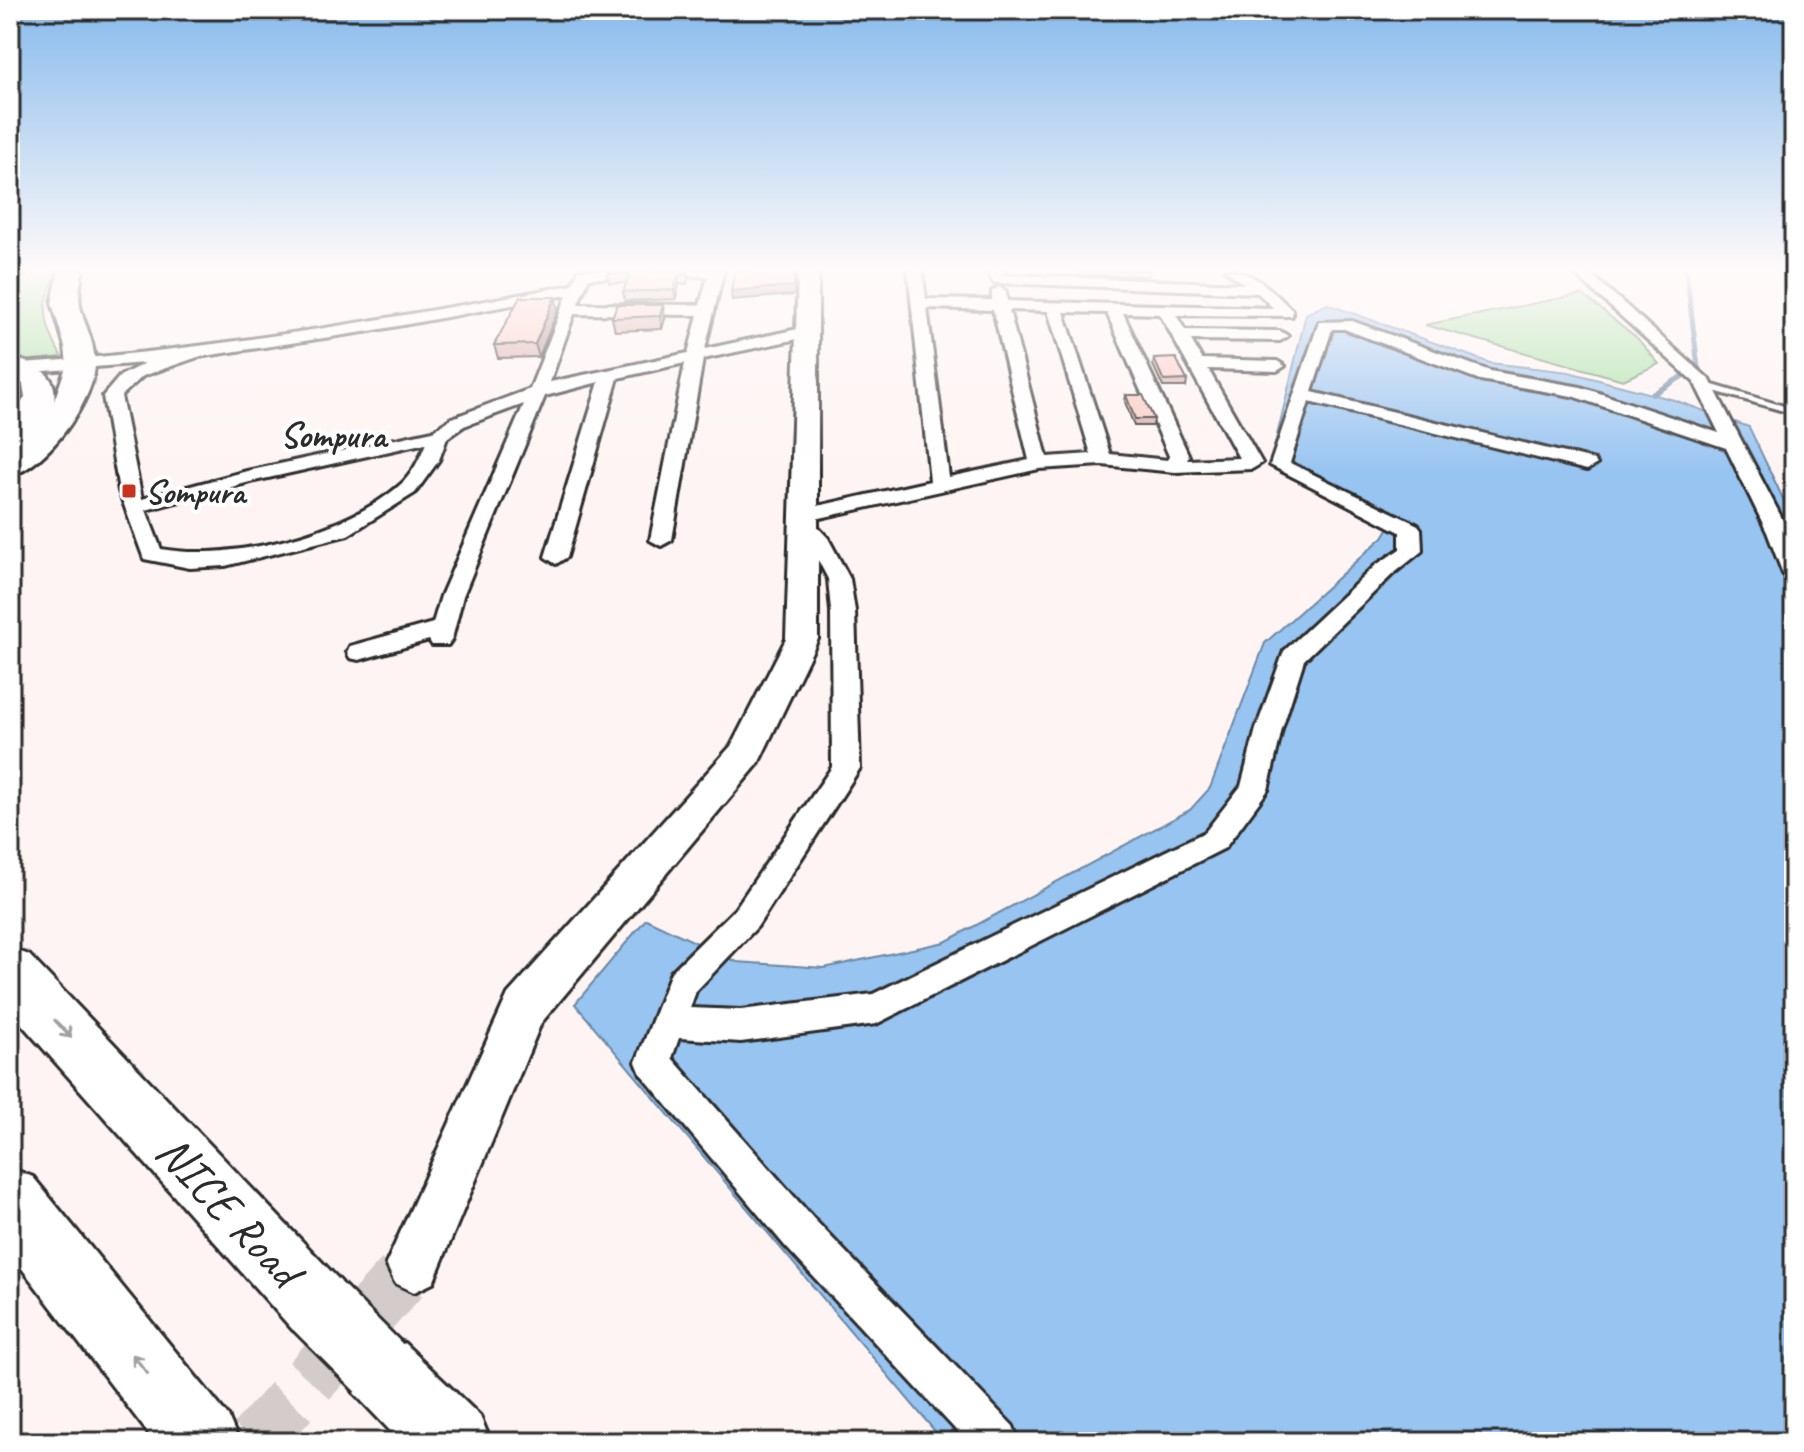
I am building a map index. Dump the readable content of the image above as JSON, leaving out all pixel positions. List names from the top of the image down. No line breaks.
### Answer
{"streets":{"highway":["NICE Road"]},"districts":["Sompura"],"places":{"transit":["Sompura"]}}
